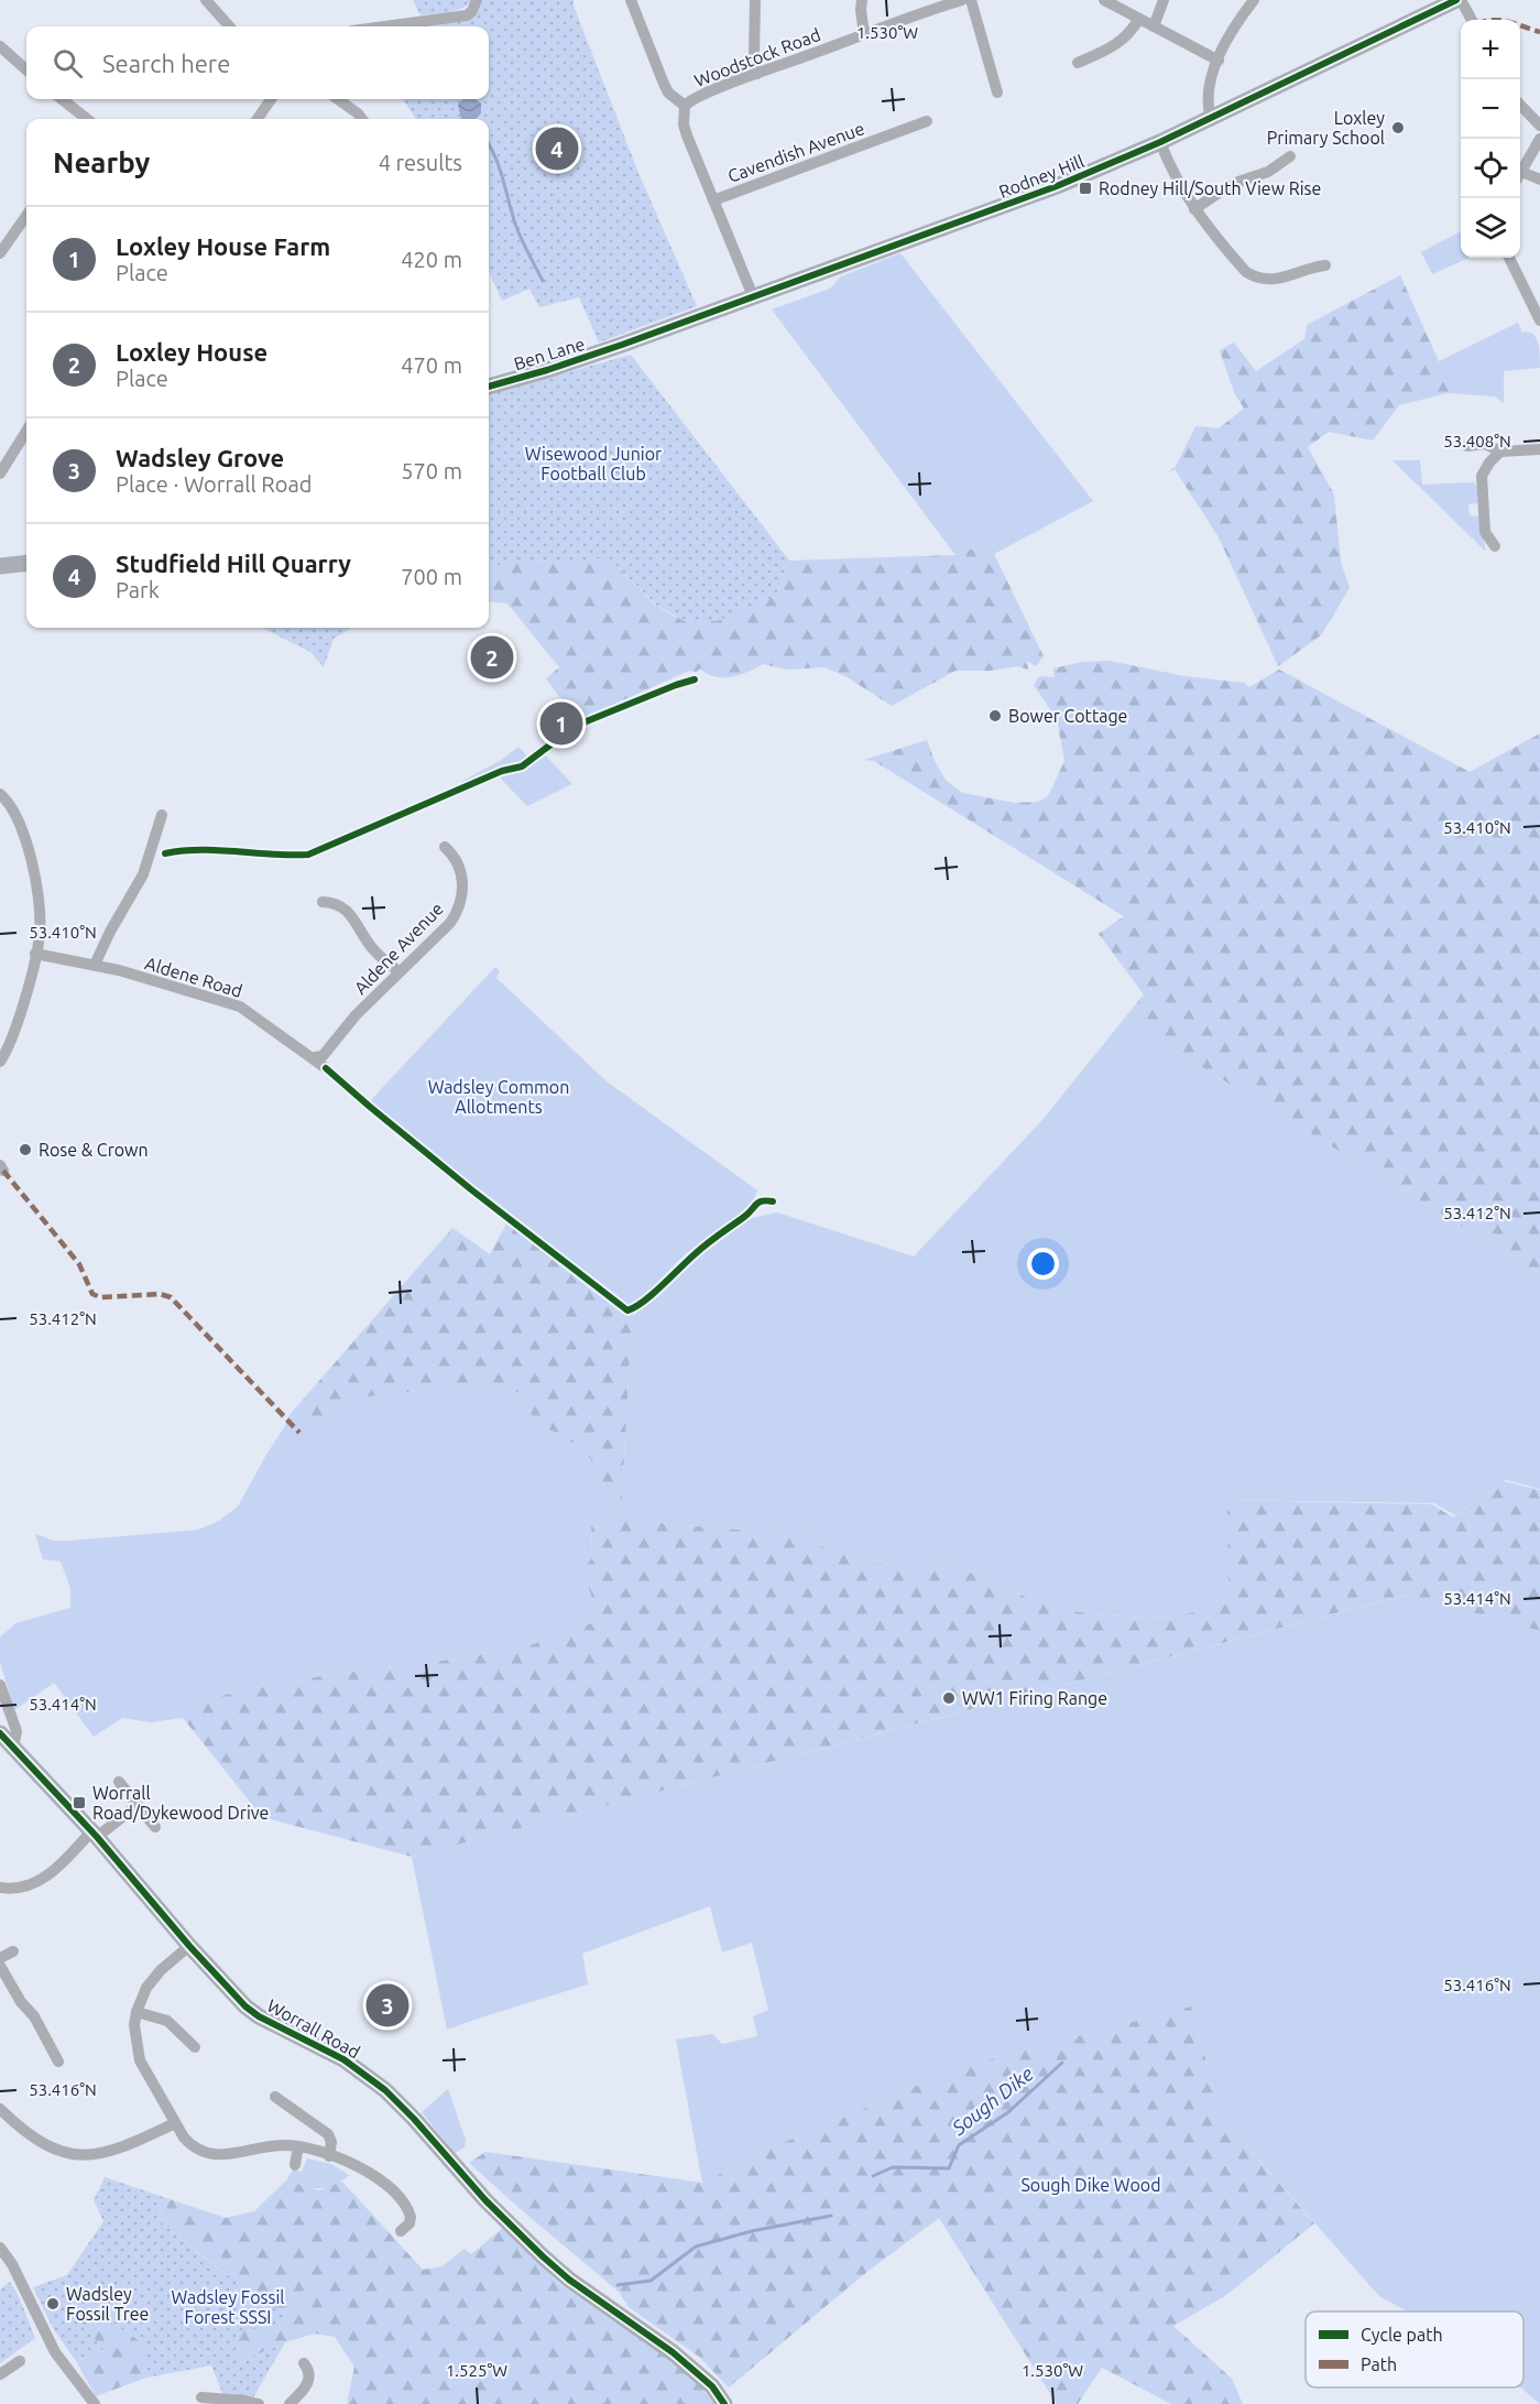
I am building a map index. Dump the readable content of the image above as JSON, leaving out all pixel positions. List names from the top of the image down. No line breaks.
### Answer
{"streets":{"street":["Woodstock Road","Cavendish Avenue","Rodney Hill","Ben Lane","Aldene Avenue","Aldene Road","Worrall Road"]},"crossings":[["Woodstock Road","Cavendish Avenue"],["Woodstock Road","Rodney Hill"],["Rodney Hill","Ben Lane"],["Aldene Avenue","Aldene Road"]],"water":["Sough Dike"],"parks":["Wisewood Junior Football Club","Wadsley Common Allotments","Sough Dike Wood","Wadsley Fossil Forest SSSI"],"places":{"other":["Loxley Primary School","Bower Cottage","Rose & Crown","WW1 Firing Range","Wadsley Fossil Tree"],"transit":["Rodney Hill/South View Rise","Worrall Road/Dykewood Drive"]},"legend":["Cycle path","Path"],"page":{"map_buttons":["+","−"],"search":"Search here","heading":["Nearby","4 results"],"pins":["4","2","1","3"],"list":[{"mark":"1","name":"Loxley House Farm","note":"Place","value":"420 m"},{"mark":"2","name":"Loxley House","note":"Place","value":"470 m"},{"mark":"3","name":"Wadsley Grove","note":"Place · Worrall Road","value":"570 m"},{"mark":"4","name":"Studfield Hill Quarry","note":"Park","value":"700 m"}]},"coordinates":["1.530°W","53.408°N","53.410°N","53.412°N","53.414°N","53.416°N","1.525°W"]}
